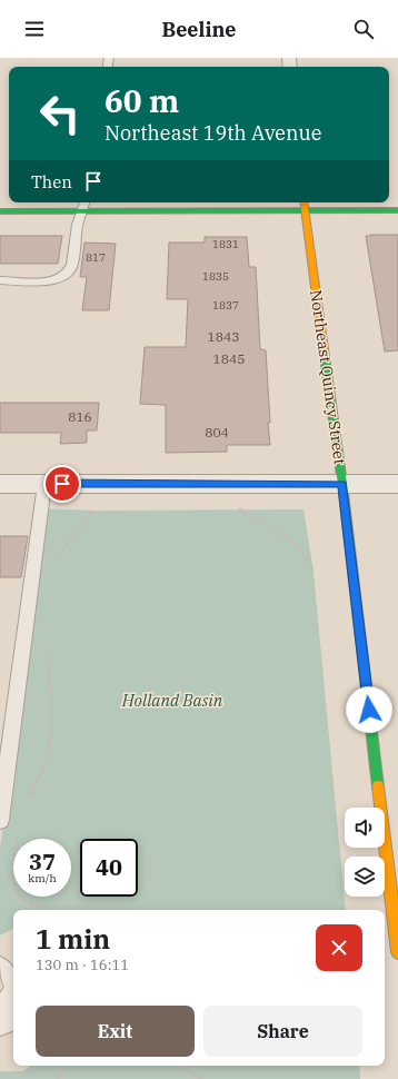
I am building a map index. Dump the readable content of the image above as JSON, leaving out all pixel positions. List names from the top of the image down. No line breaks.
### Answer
{"streets":{"street":["Northeast Quincy Street"]},"water":["Holland Basin"],"house_numbers":["1831","817","1835","1837","1843","1845","816","804"],"page":{"header":"Beeline","turn":["60 m","Northeast 19th Avenue"],"then":"Then","speed":"37 km/h","limit":"40","heading":["1 min","130 m · 16:11"],"buttons":["Exit","Share"]}}
